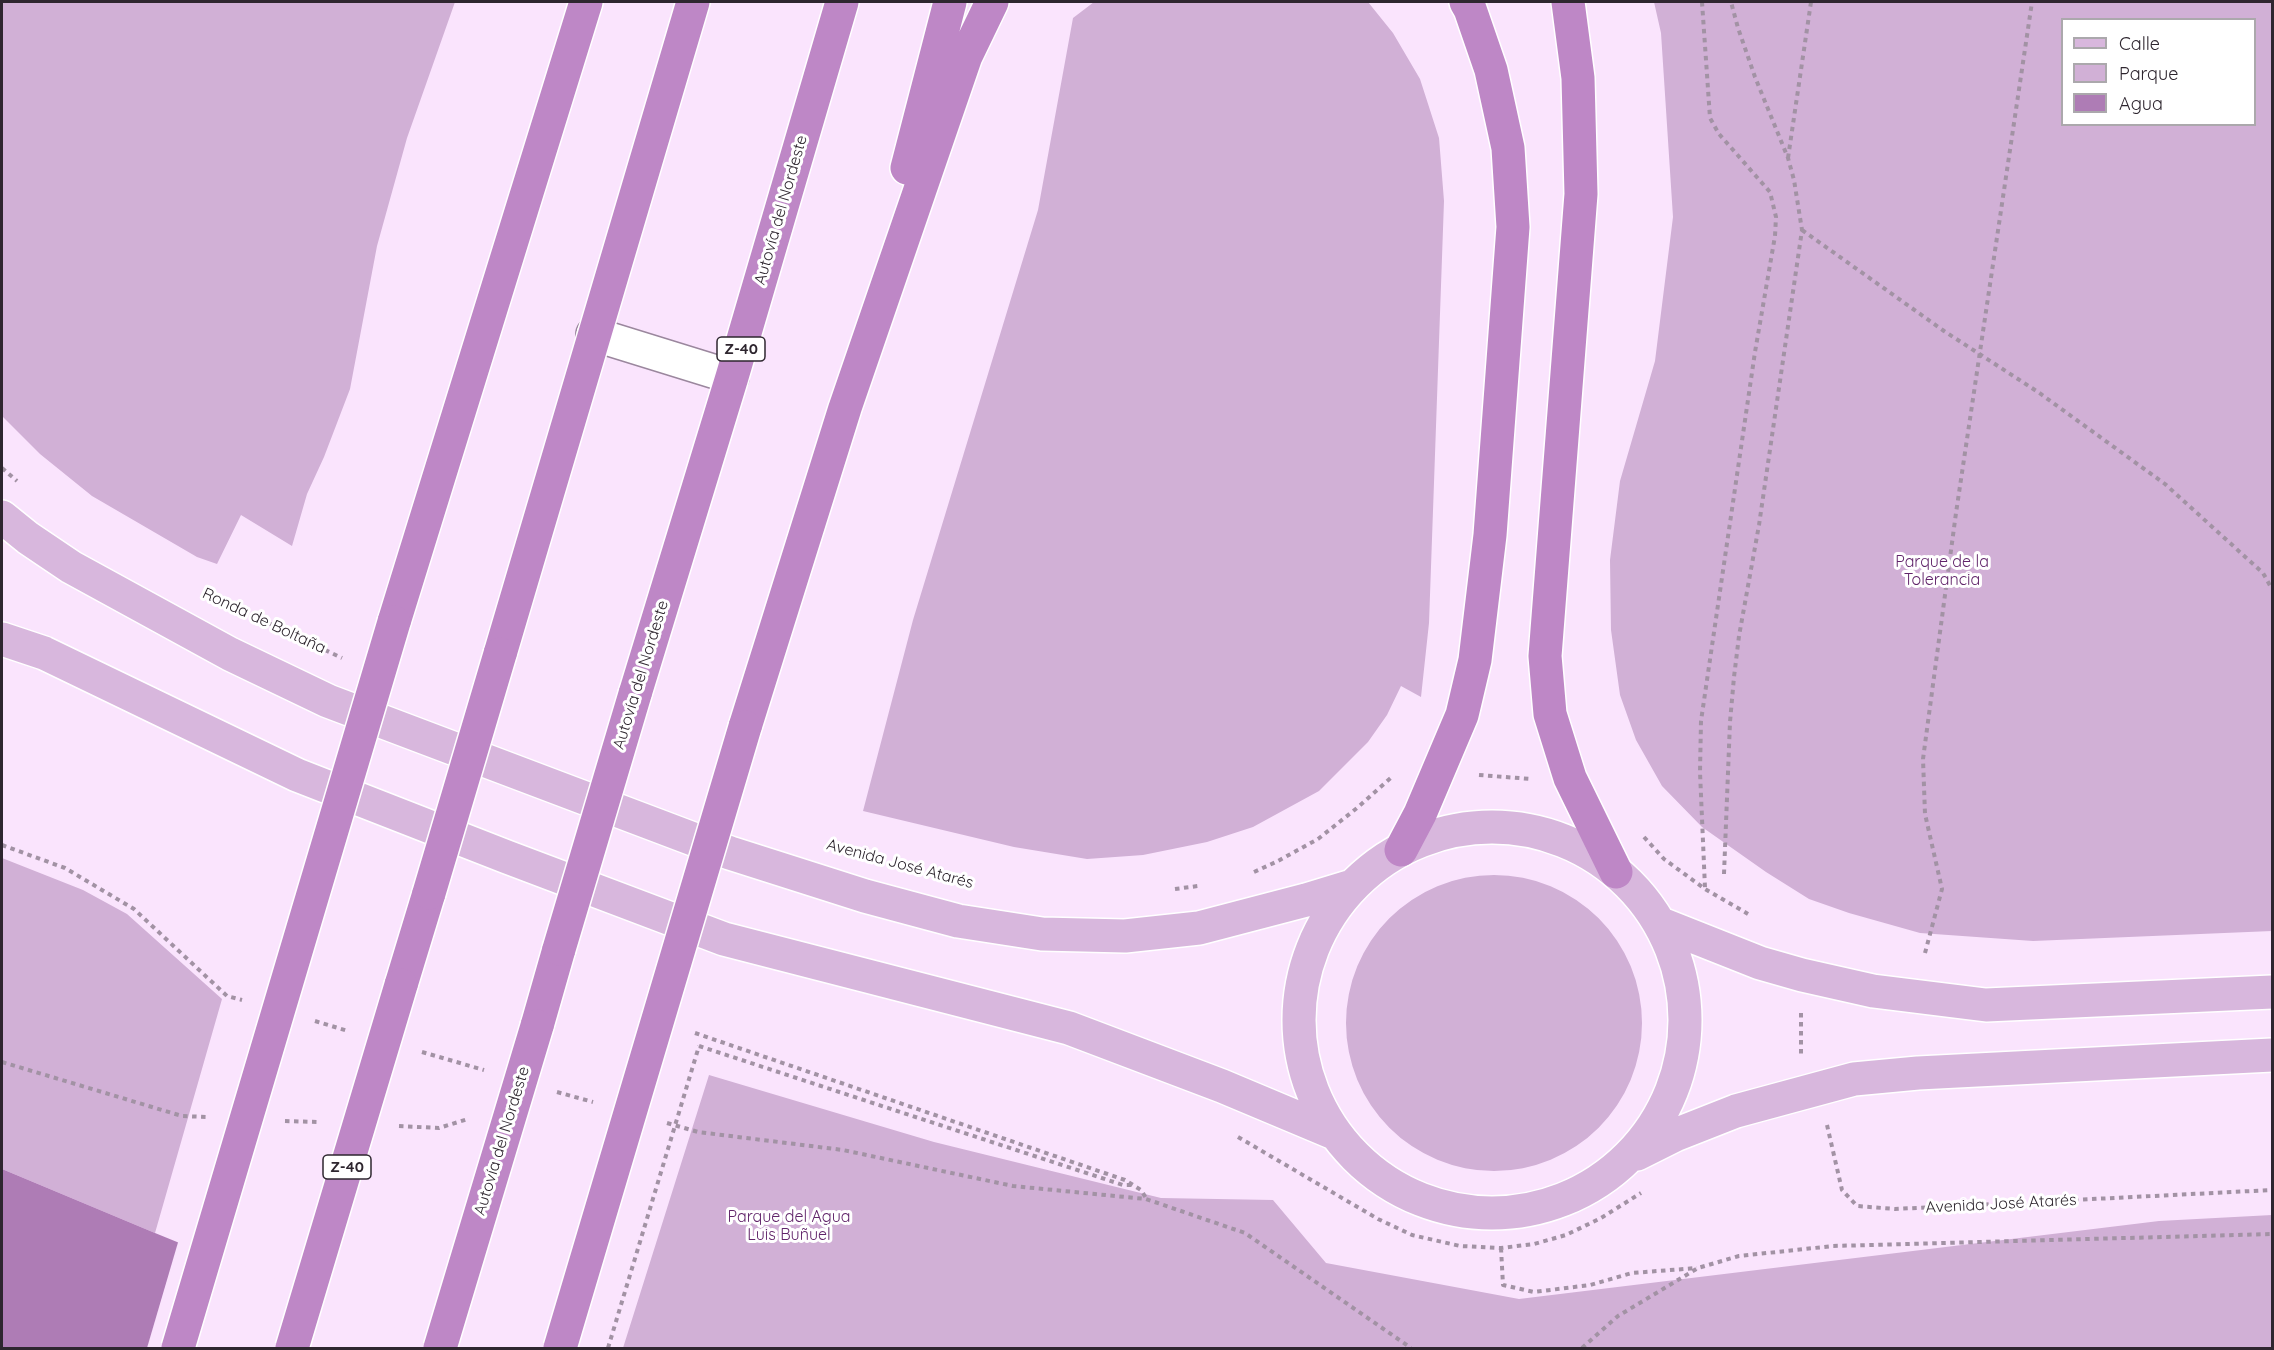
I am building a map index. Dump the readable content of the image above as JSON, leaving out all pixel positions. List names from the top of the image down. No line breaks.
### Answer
{"streets":{"highway":["Autovía del Nordeste","Z-40"],"path":["Ronda de Boltaña","Avenida José Atarés"]},"parks":["Parque de la Tolerancia","Parque del Agua Luis Buñuel"],"legend":["Calle","Parque","Agua"]}
